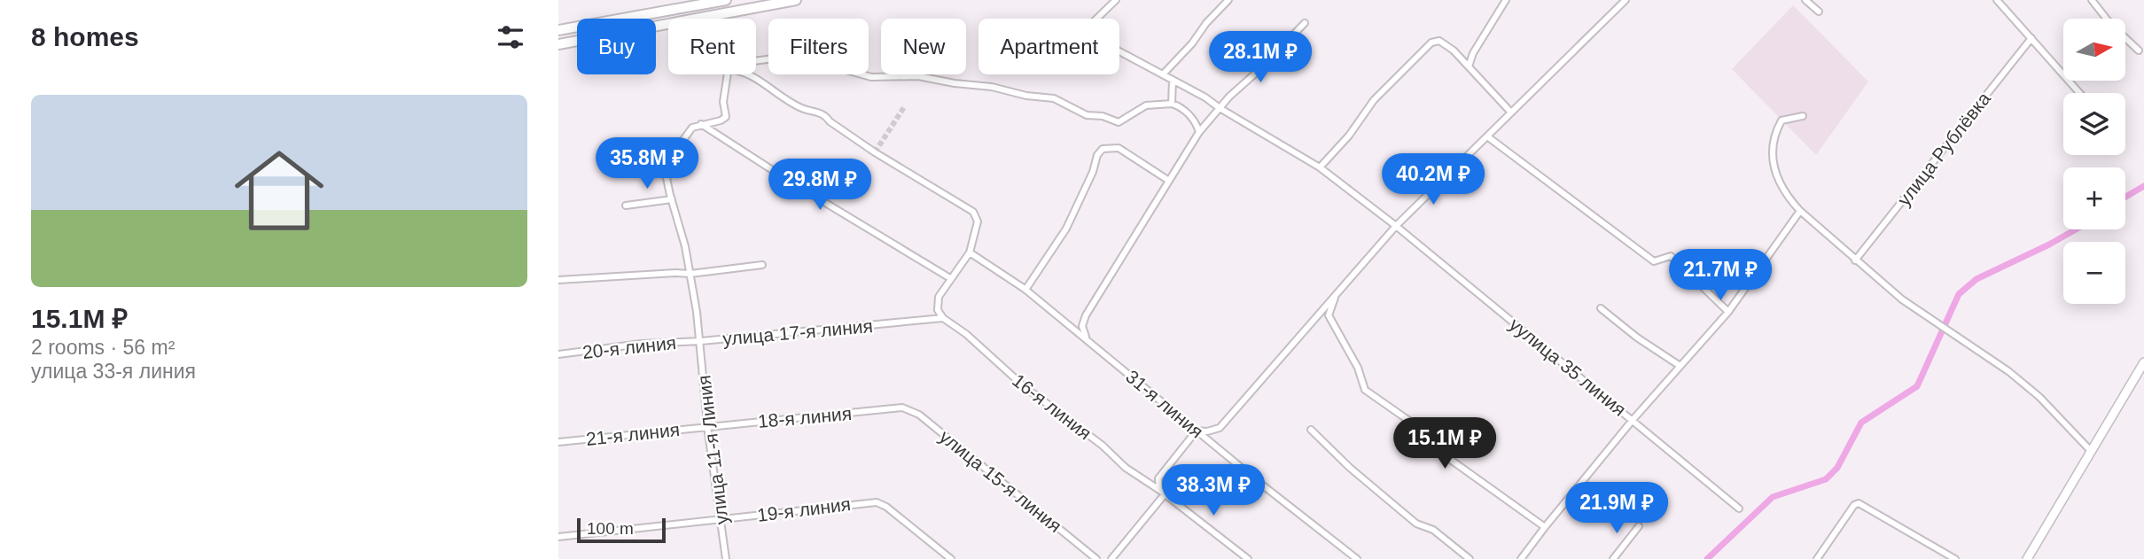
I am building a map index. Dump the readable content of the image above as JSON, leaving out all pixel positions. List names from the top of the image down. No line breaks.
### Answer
{"streets":{"street":["улица Рублёвка","улица 17-я линия","20-я линия","уулица 35 линия","31-я линия","16-я линия","18-я линия","21-я линия","улица 11-я Линия","улица 15-я линия","19-я линия"]},"crossings":[["улица 17-я линия","20-я линия"],["улица 17-я линия","16-я линия"],["улица 17-я линия","улица 11-я Линия"],["20-я линия","улица 11-я Линия"],["18-я линия","21-я линия"],["18-я линия","улица 11-я Линия"],["18-я линия","улица 15-я линия"],["21-я линия","улица 11-я Линия"],["улица 11-я Линия","19-я линия"]],"scale_bar":"100 m","north":"right","page":{"heading":"8 homes","map_buttons":["+","−"],"chip":["Buy","Rent","Filters","New","Apartment"],"price":["28.1M ₽","35.8M ₽","40.2M ₽","29.8M ₽","21.7M ₽","15.1M ₽","38.3M ₽","21.9M ₽"],"list":[{"name":"15.1M ₽","note":"2 rooms · 56 m² · улица 33-я линия"}],"scale":"100 m"}}
